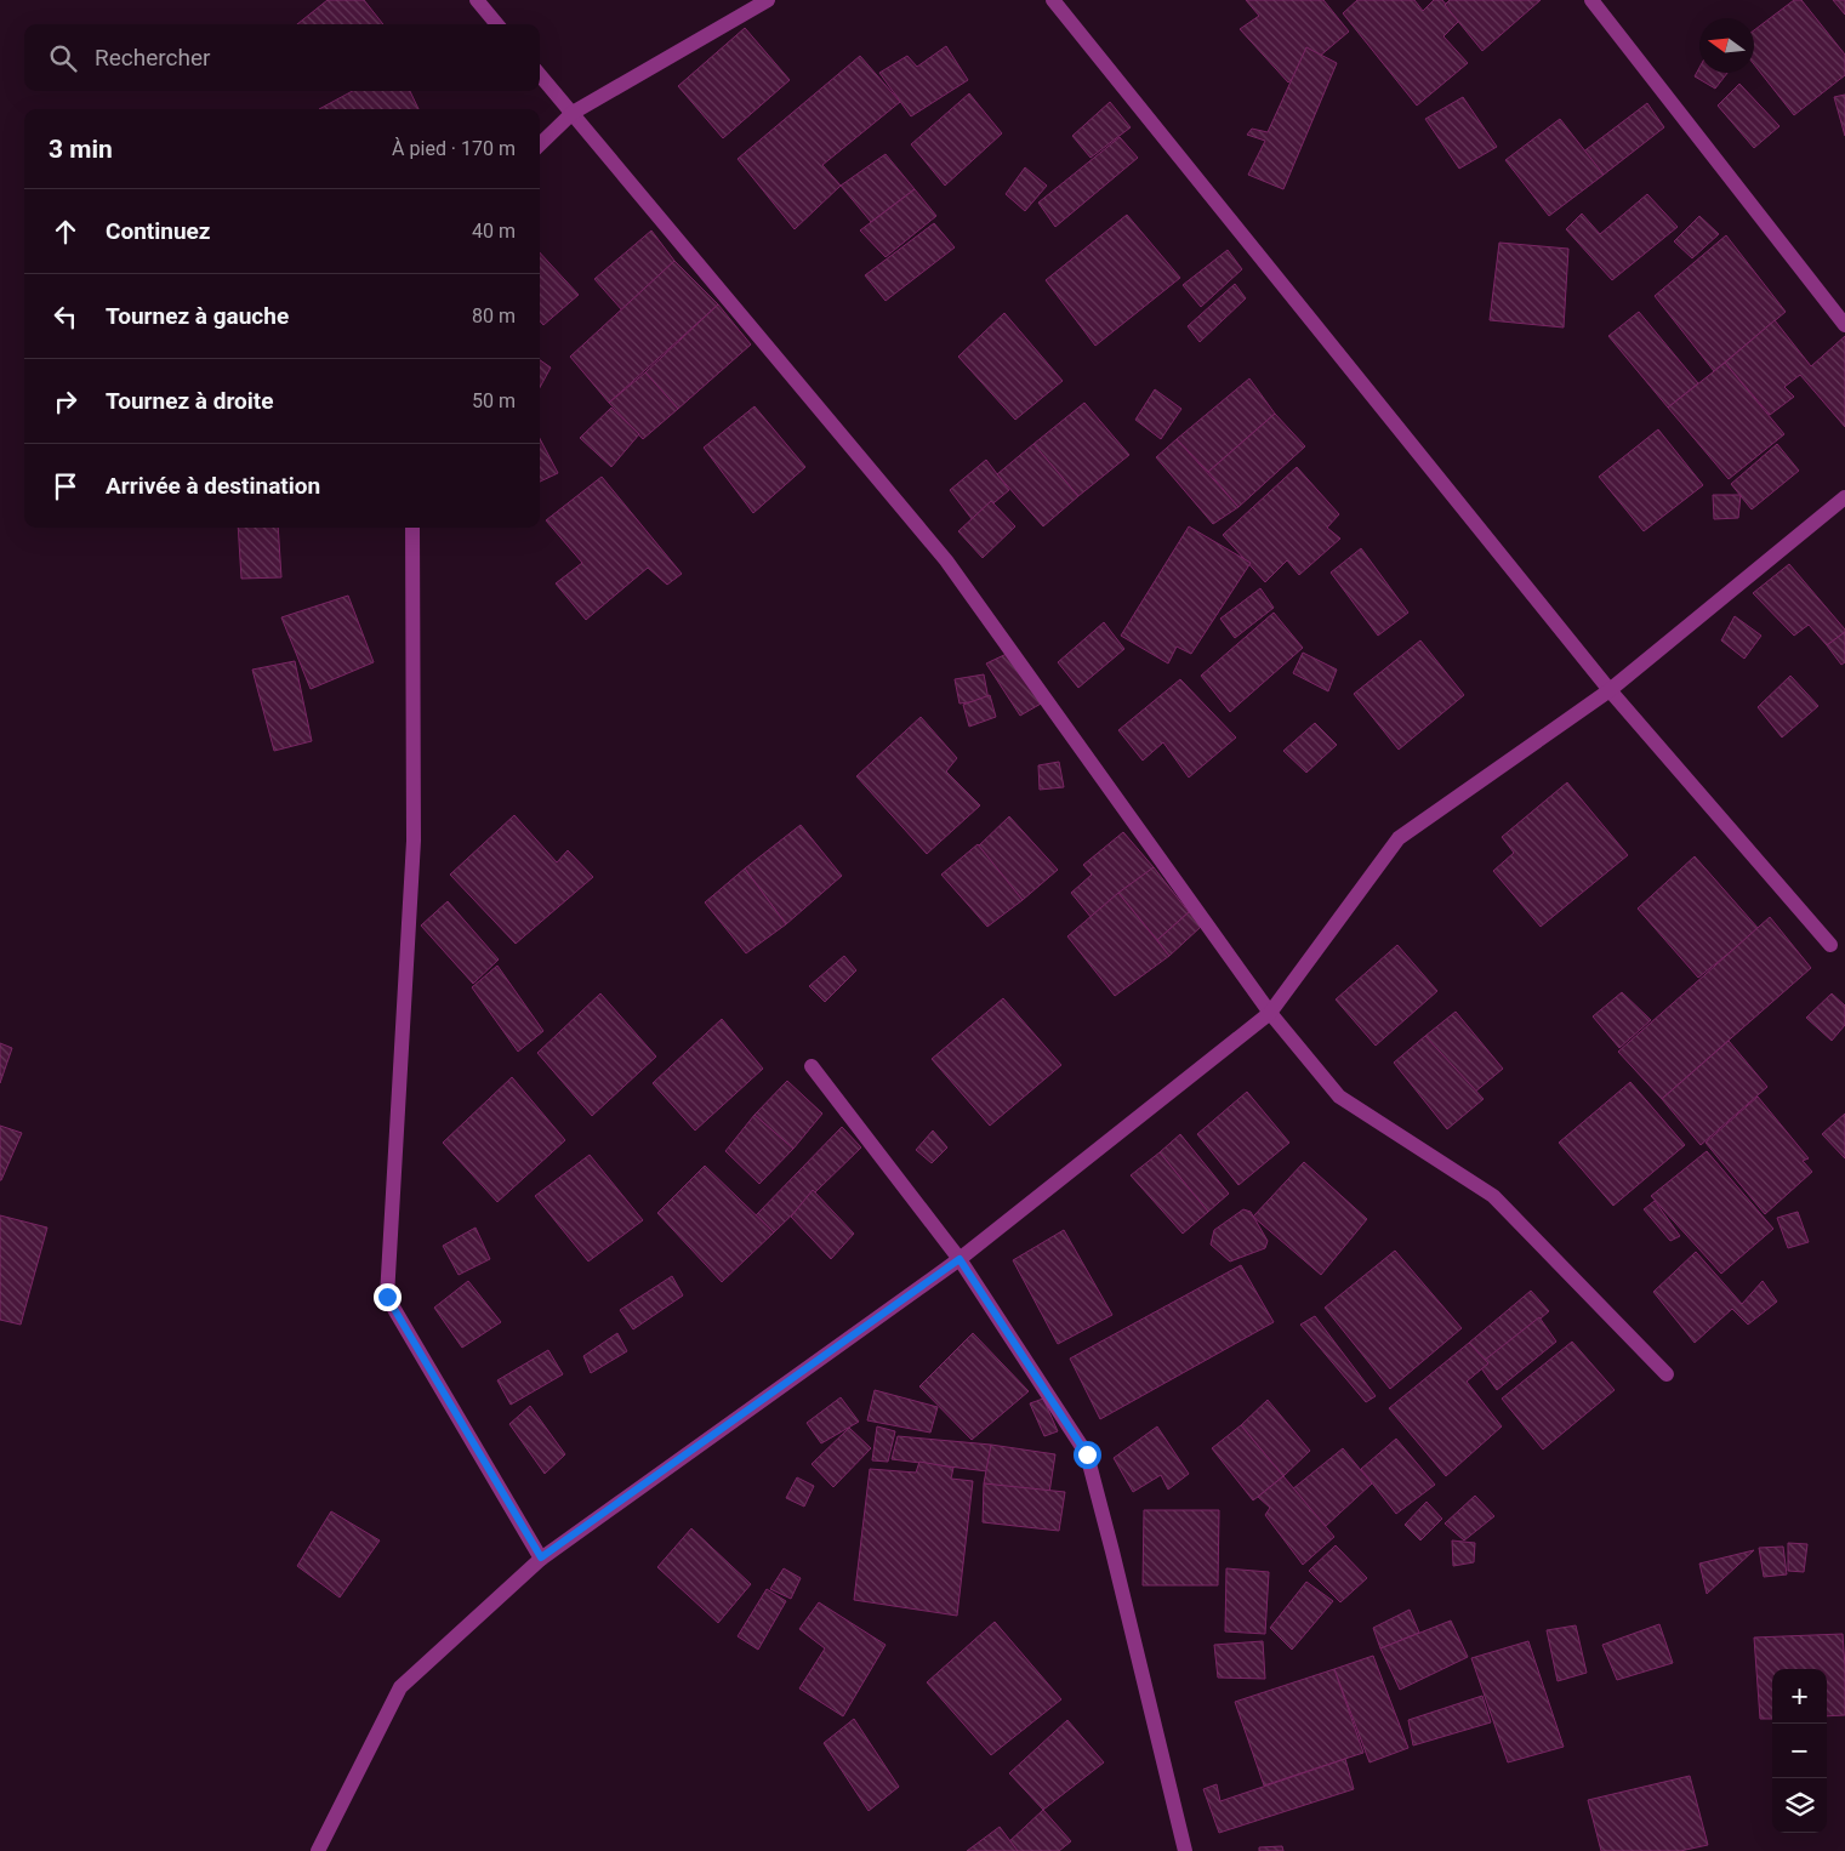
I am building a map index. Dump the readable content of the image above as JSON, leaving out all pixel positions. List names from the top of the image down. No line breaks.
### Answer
{"north":"left","page":{"search":"Rechercher","heading":["3 min","À pied · 170 m"],"list":[["Continuez","40 m"],["Tournez à gauche","80 m"],["Tournez à droite","50 m"],"Arrivée à destination"],"map_buttons":["+","−"]}}
